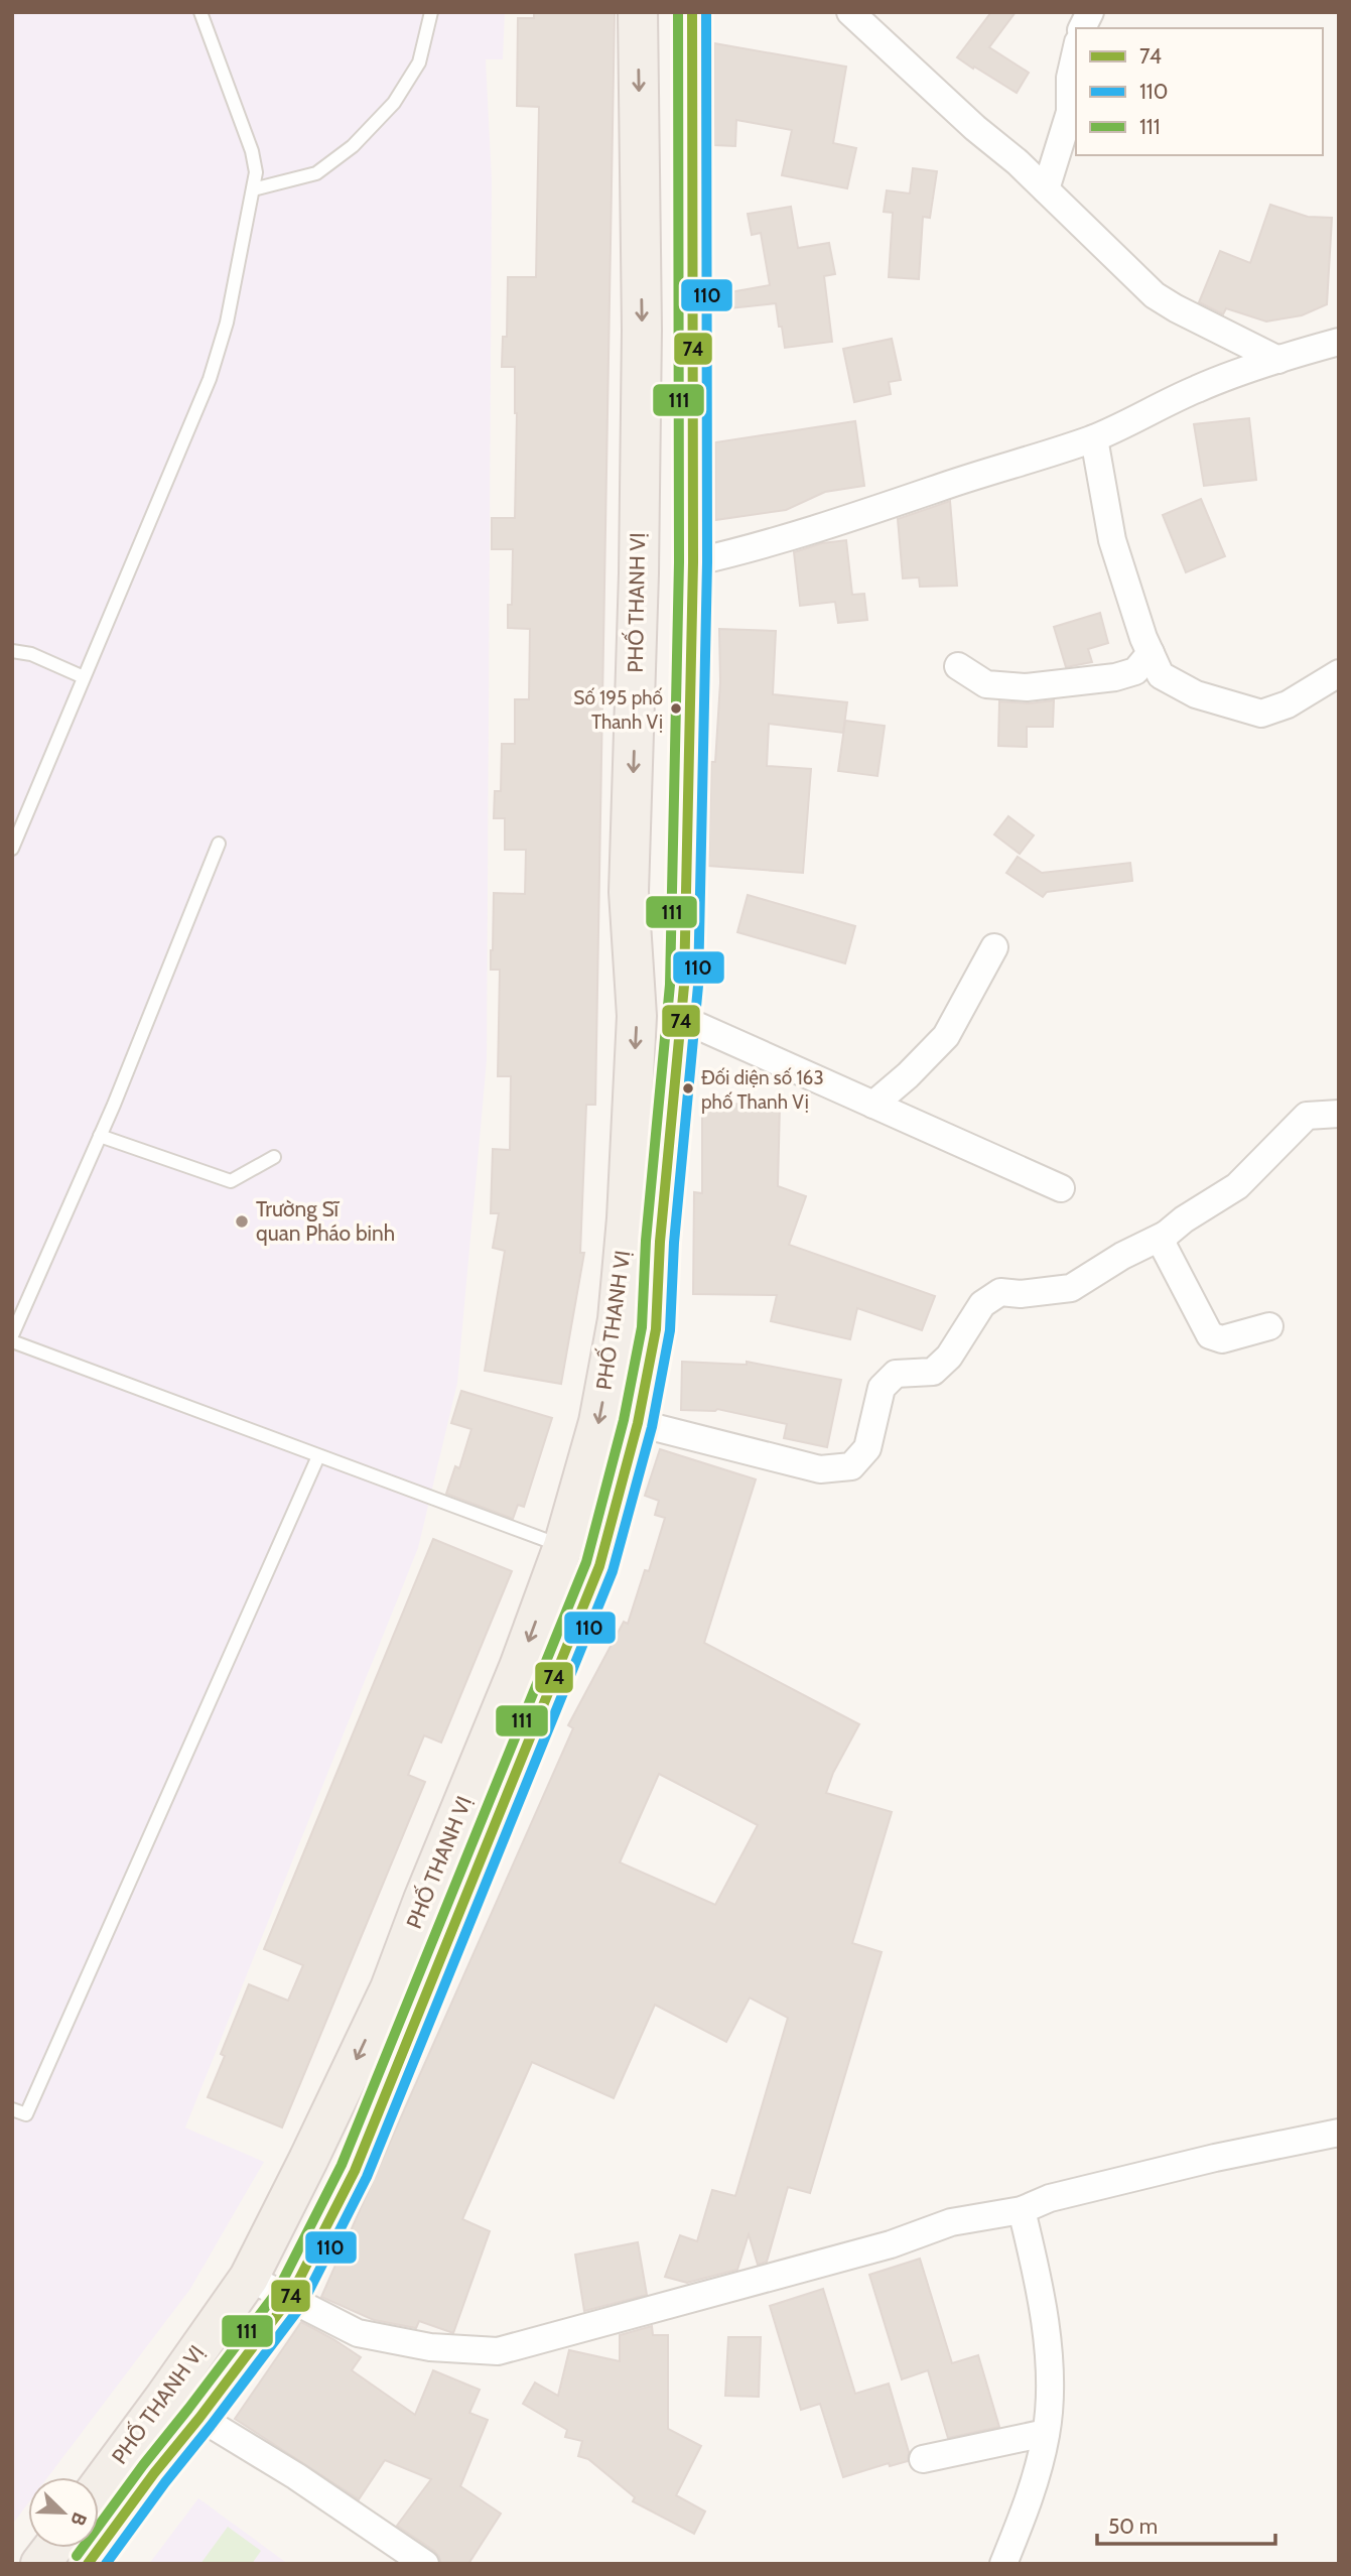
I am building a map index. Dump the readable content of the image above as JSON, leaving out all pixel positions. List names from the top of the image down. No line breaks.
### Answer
{"streets":{"main road":["PHỐ THANH VỊ"]},"places":["Số 195 phố Thanh Vị","Đối diện số 163 phố Thanh Vị","Trường Sĩ quan Pháo binh"],"lines":["transit line 74","transit line 110","transit line 111"],"legend":["74","110","111"],"scale_bar":"50 m","north":"bottom right"}
